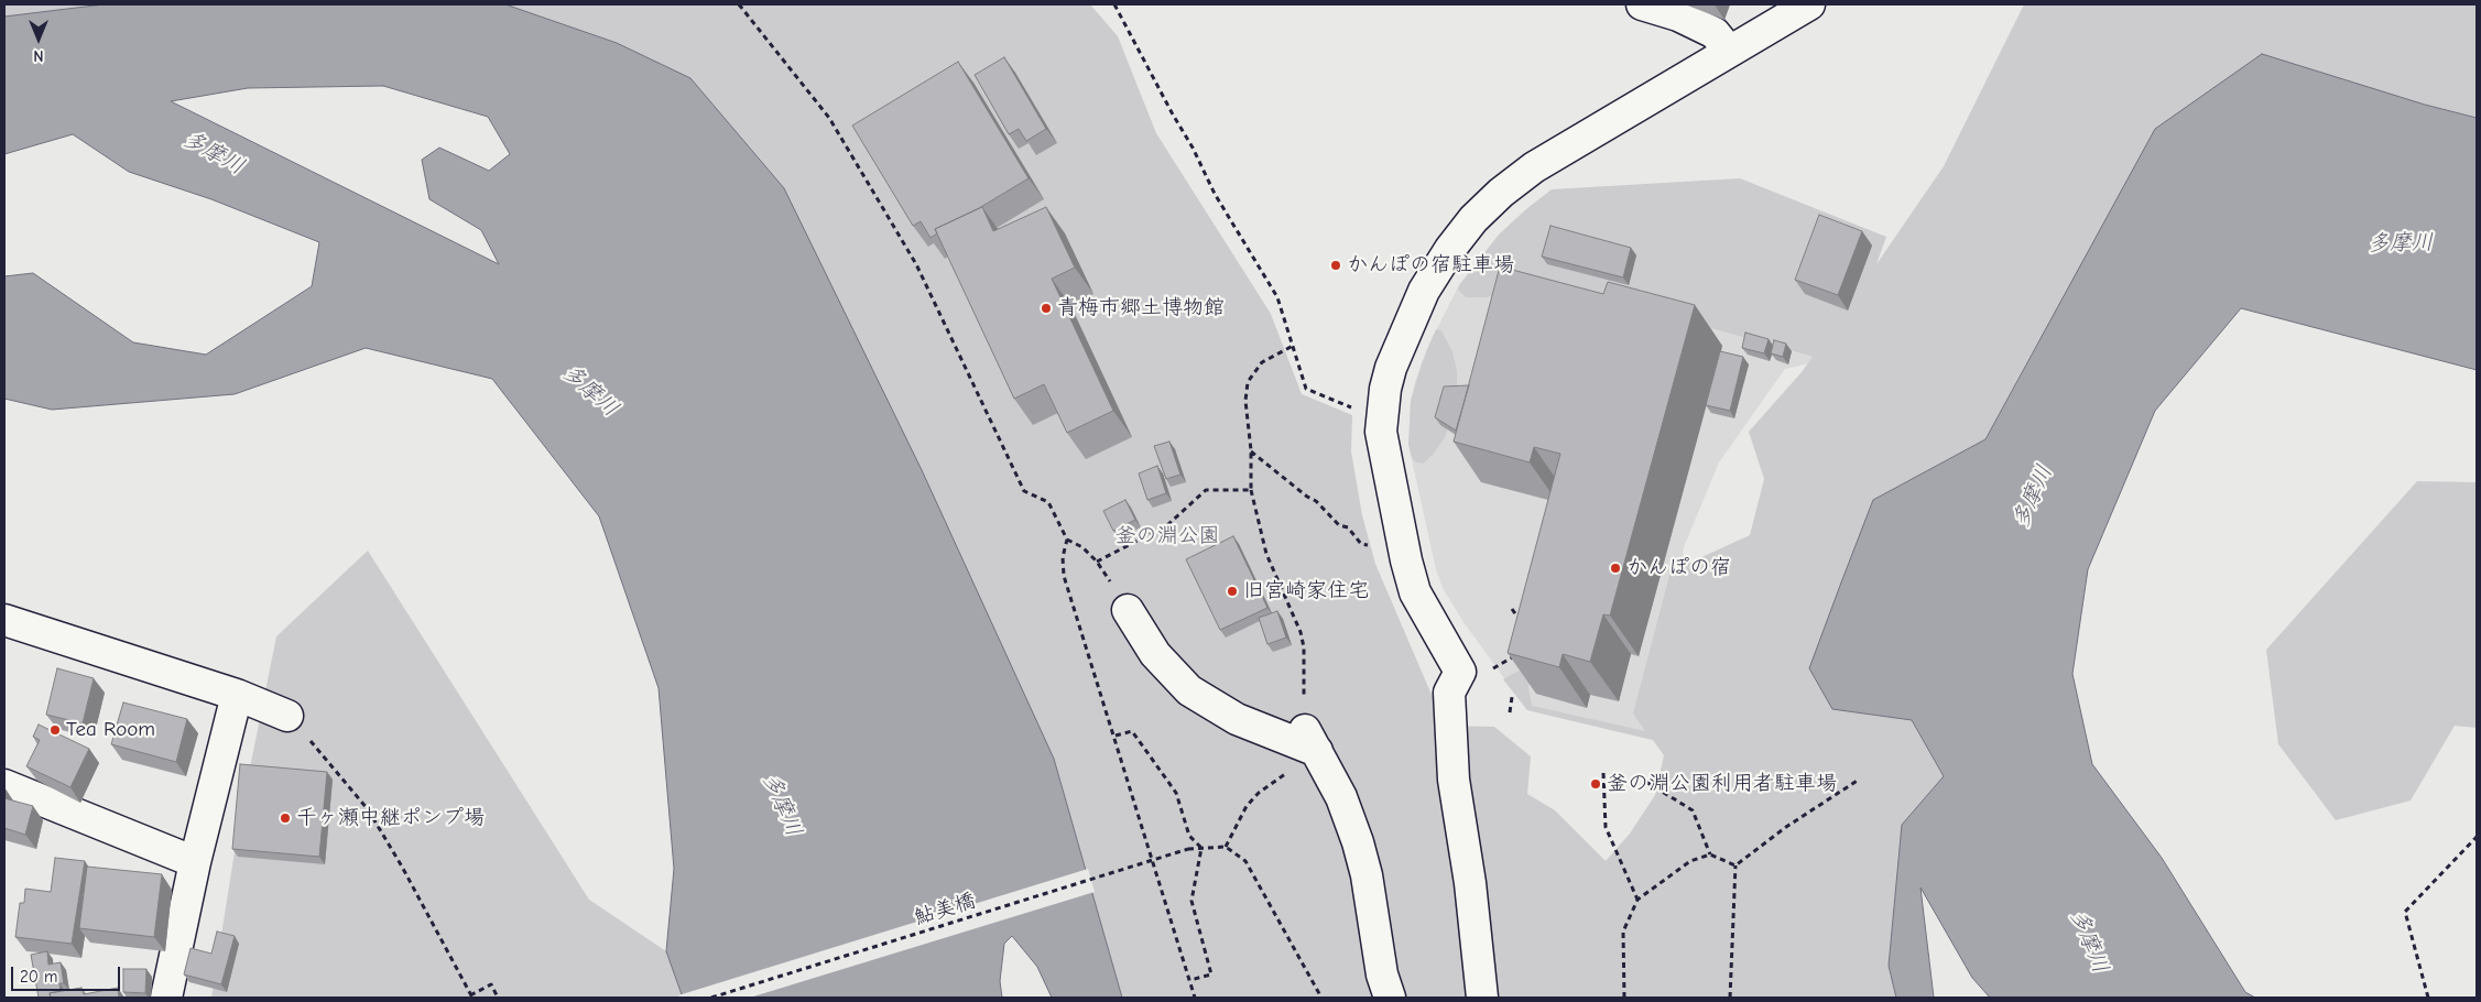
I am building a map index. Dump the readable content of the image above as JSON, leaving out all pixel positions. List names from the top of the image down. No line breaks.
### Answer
{"streets":{"path":["鮎美橋"]},"water":["多摩川"],"parks":["釜の淵公園"],"places":["かんぽの宿駐車場","青梅市郷土博物館","かんぽの宿","旧宮崎家住宅","Tea Room","釜の淵公園利用者駐車場","千ヶ瀬中継ポンプ場"],"scale_bar":"20 m","north":"bottom"}
